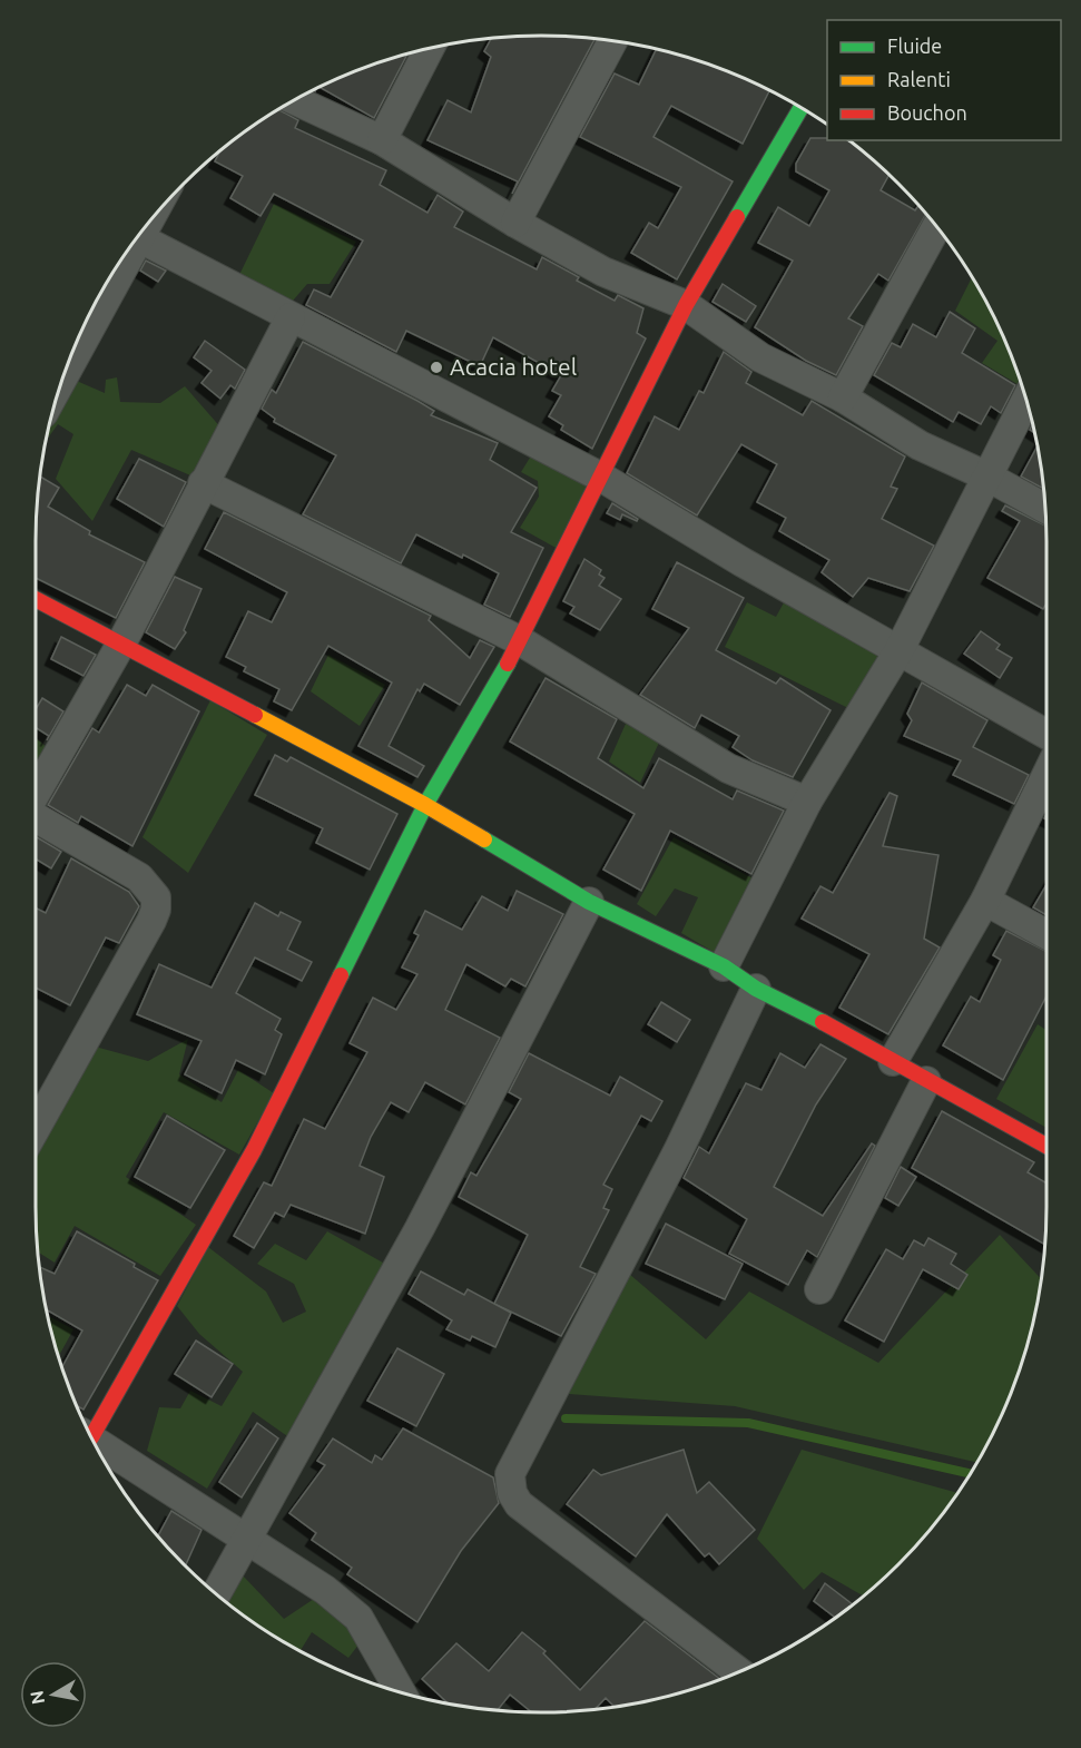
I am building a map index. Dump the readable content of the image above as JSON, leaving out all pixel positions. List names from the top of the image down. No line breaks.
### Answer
{"places":["Acacia hotel"],"legend":["Fluide","Ralenti","Bouchon"],"north":"left"}
